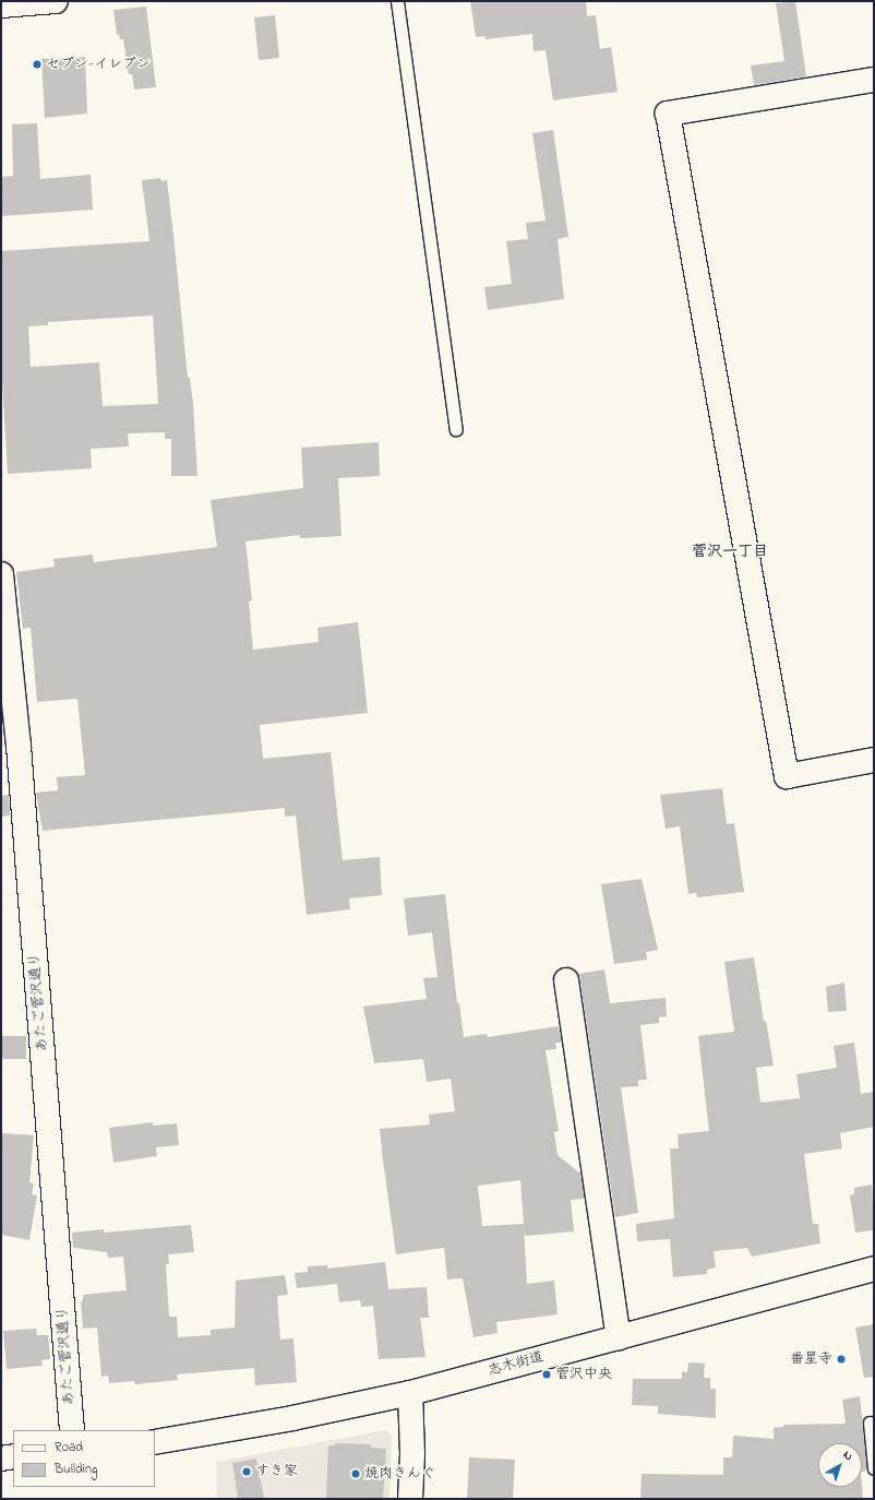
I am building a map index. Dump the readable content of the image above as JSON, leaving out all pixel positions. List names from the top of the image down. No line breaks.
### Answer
{"streets":{"street":["あたご菅沢通り","志木街道"]},"districts":["菅沢一丁目"],"places":["セブン-イレブン","番星寺","菅沢中央","すき家","焼肉きんぐ"],"legend":["Road","Building"],"north":"top right"}
